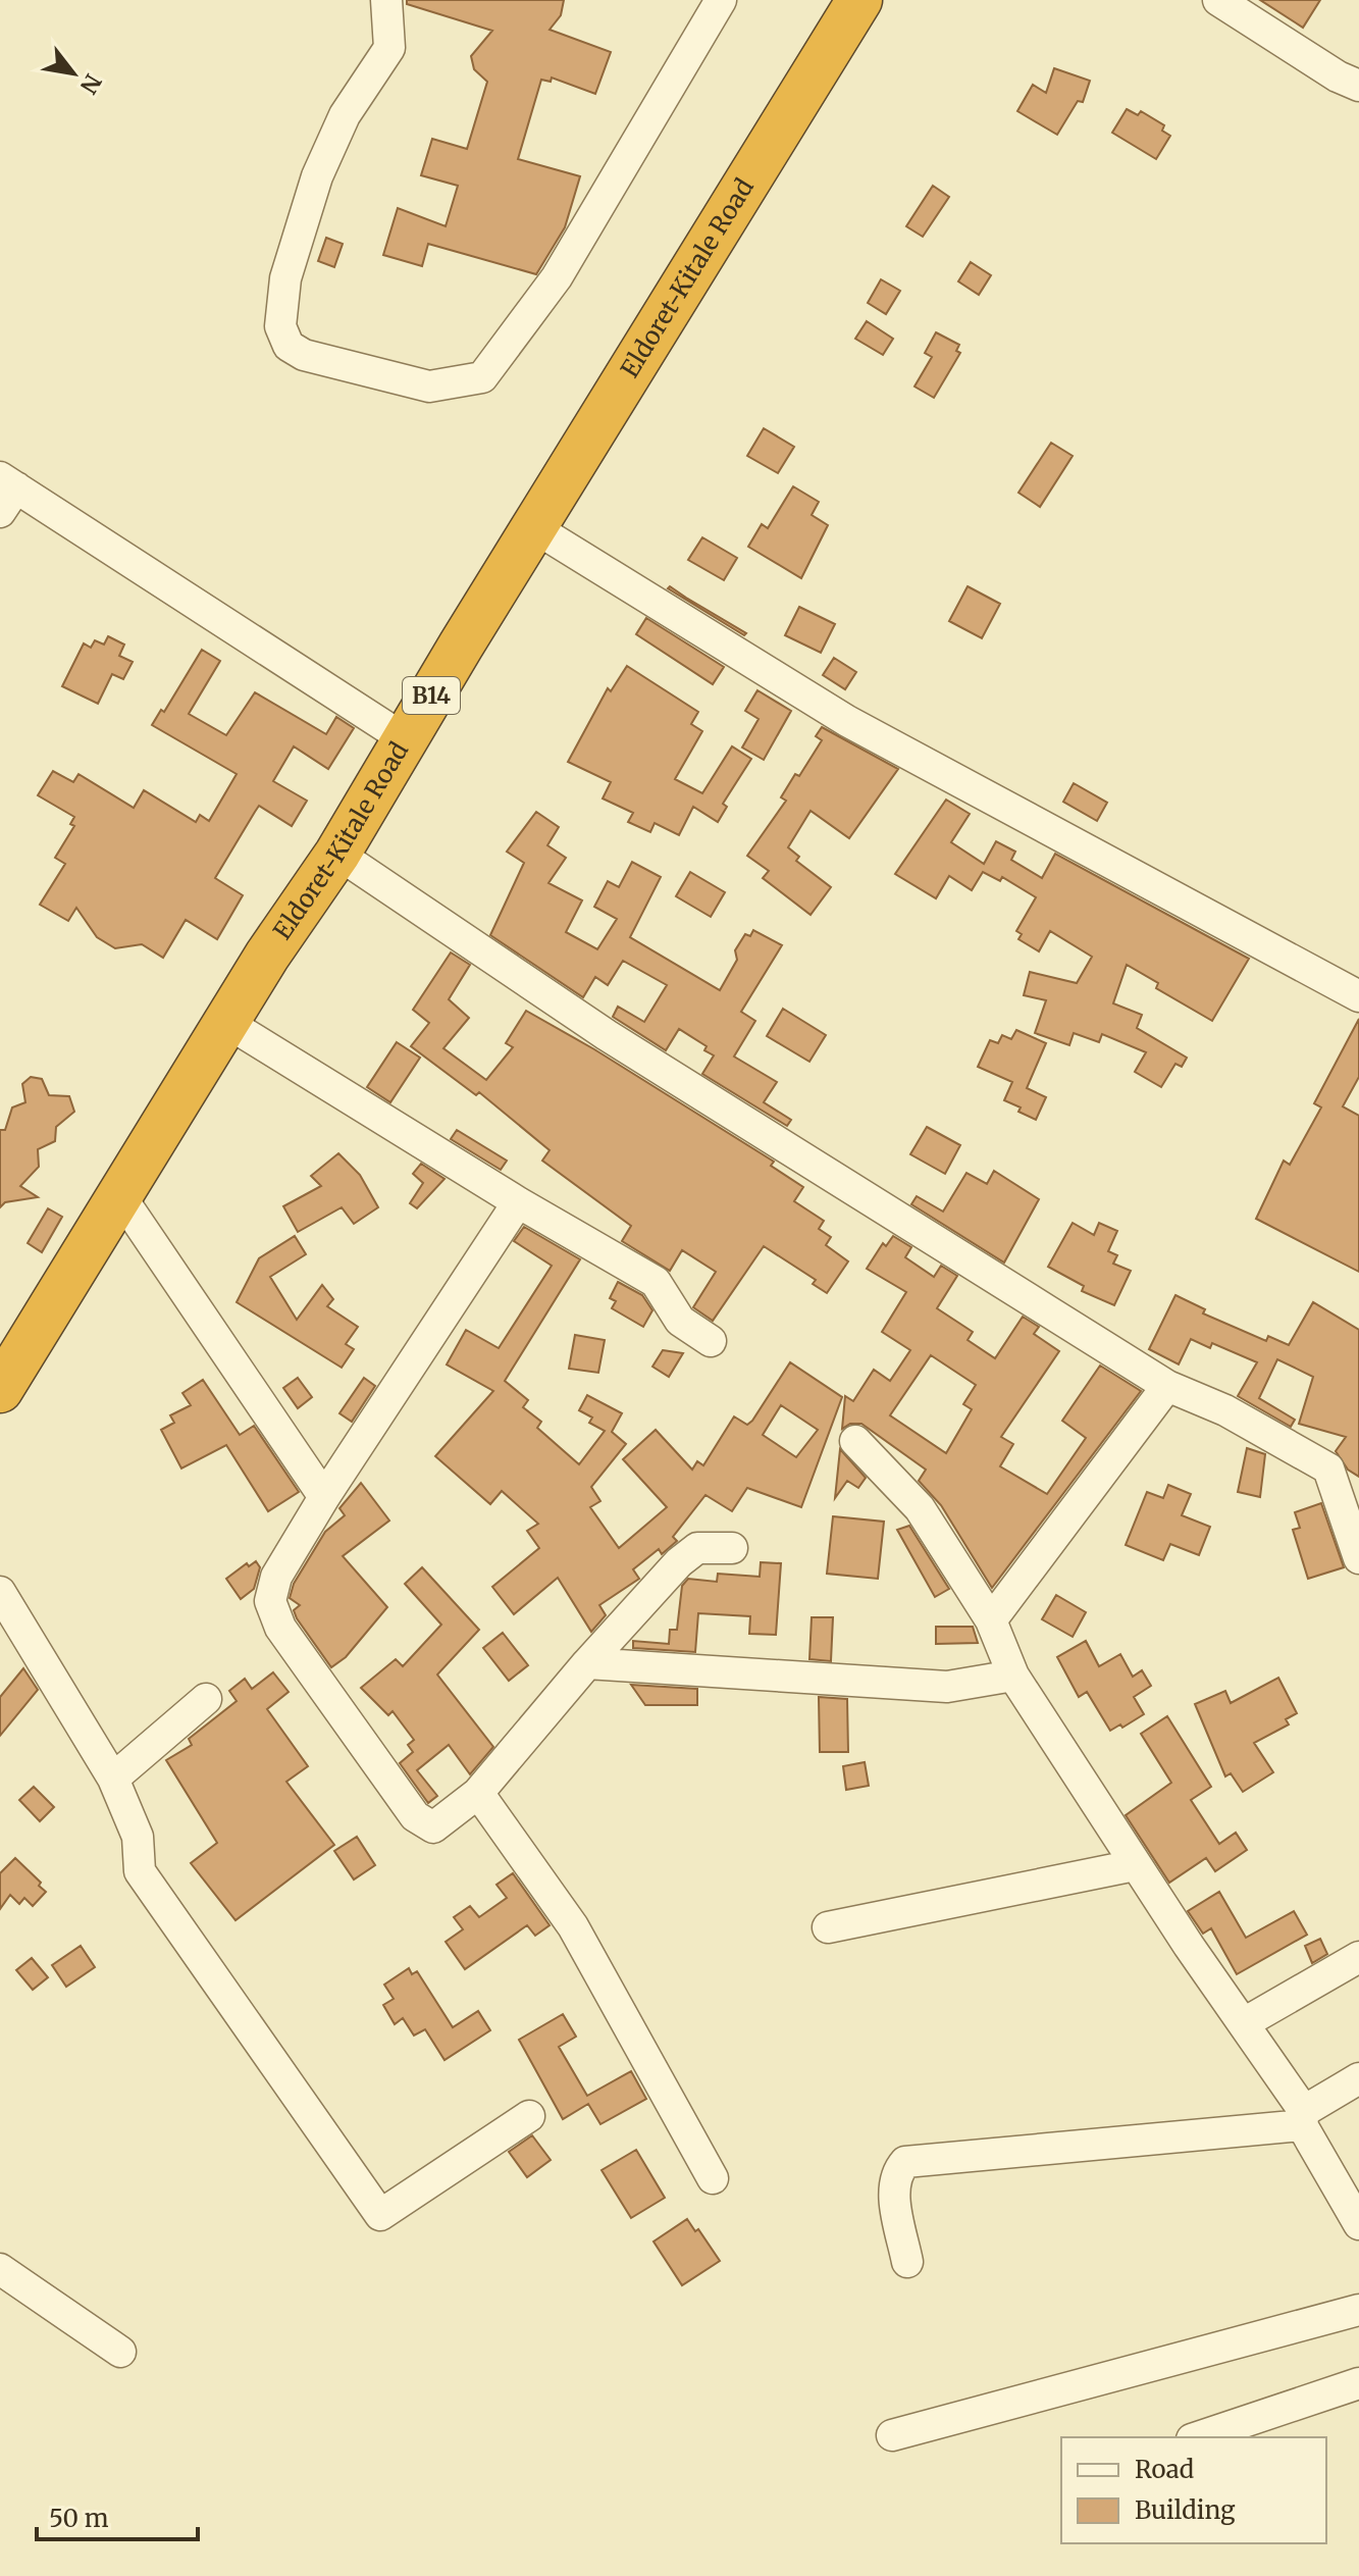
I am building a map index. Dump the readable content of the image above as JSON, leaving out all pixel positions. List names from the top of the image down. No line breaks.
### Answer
{"streets":{"highway":["Eldoret-Kitale Road","B14"]},"legend":["Road","Building"],"scale_bar":"50 m","north":"bottom right"}
